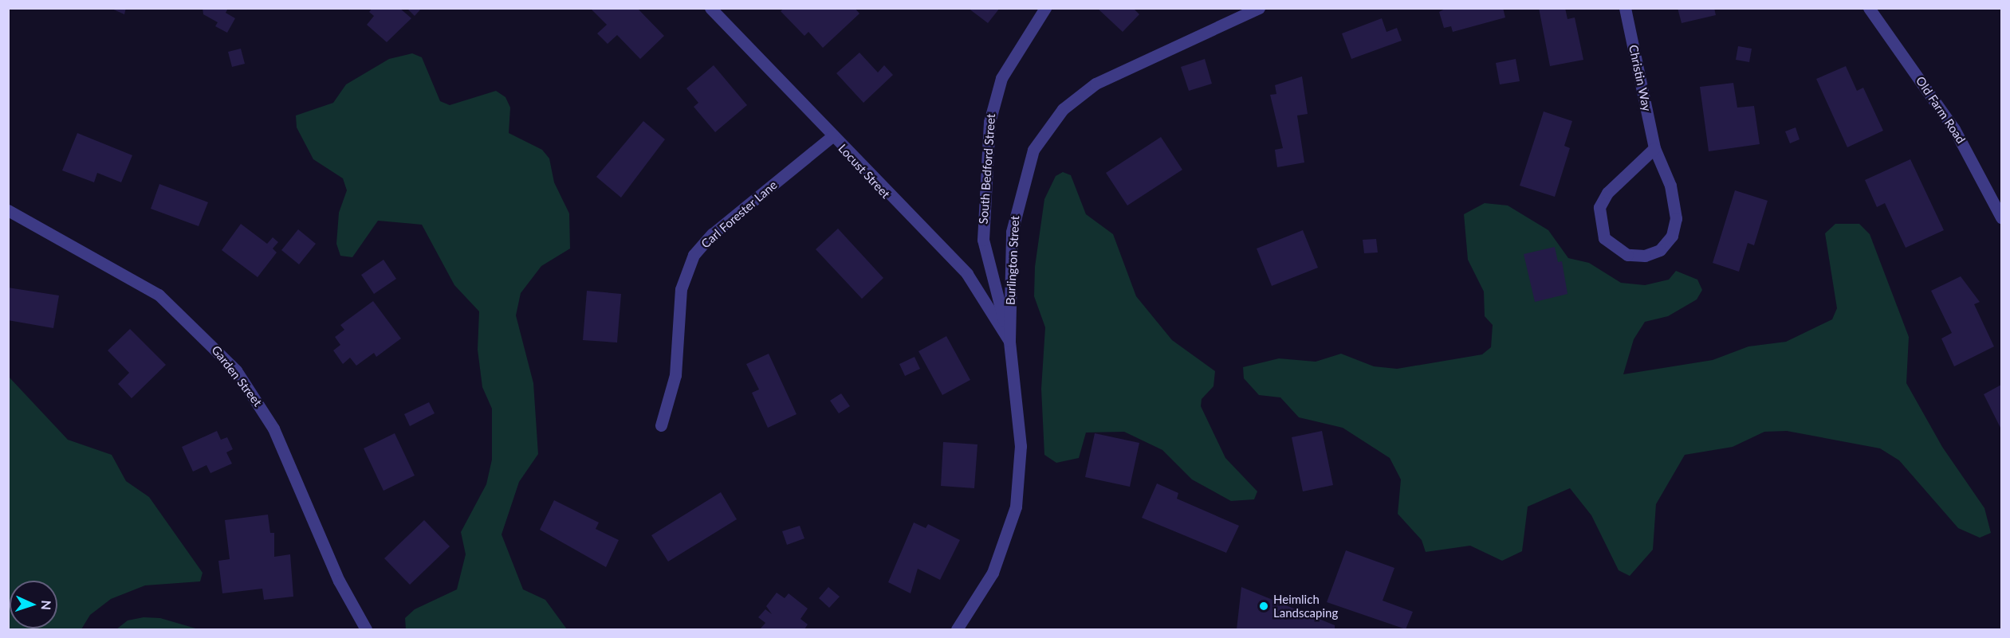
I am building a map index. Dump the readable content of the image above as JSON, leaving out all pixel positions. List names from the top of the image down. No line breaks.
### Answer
{"streets":{"street":["Christin Way","Old Farm Road","South Bedford Street","Locust Street","Carl Forester Lane","Burlington Street","Garden Street"]},"crossings":[["South Bedford Street","Locust Street"],["South Bedford Street","Burlington Street"],["Locust Street","Carl Forester Lane"],["Locust Street","Burlington Street"]],"places":["Heimlich Landscaping"],"north":"right"}
